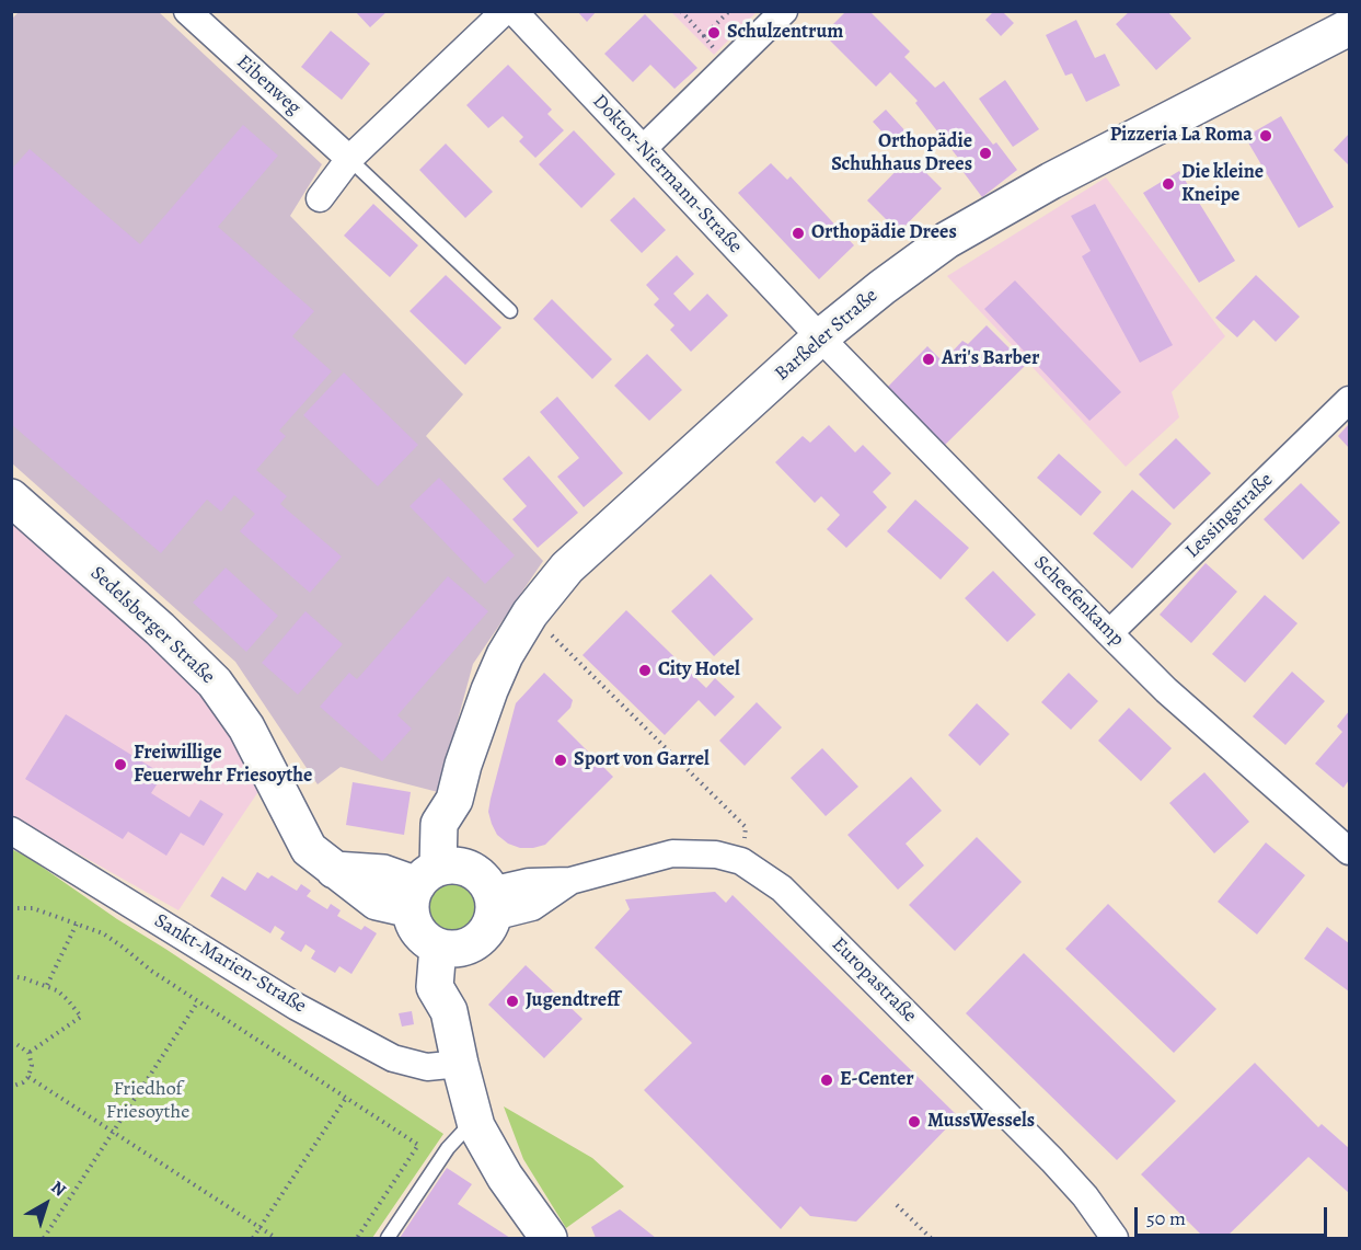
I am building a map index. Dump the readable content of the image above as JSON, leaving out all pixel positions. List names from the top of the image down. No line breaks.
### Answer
{"streets":{"street":["Eibenweg","Doktor-Niermann-Straße","Barßeler Straße","Lessingstraße","Scheefenkamp","Sedelsberger Straße","Sankt-Marien-Straße","Europastraße"]},"crossings":[["Doktor-Niermann-Straße","Barßeler Straße"],["Doktor-Niermann-Straße","Scheefenkamp"],["Barßeler Straße","Scheefenkamp"],["Barßeler Straße","Sedelsberger Straße"],["Barßeler Straße","Europastraße"],["Lessingstraße","Scheefenkamp"],["Sedelsberger Straße","Europastraße"]],"parks":["Friedhof Friesoythe"],"places":["Schulzentrum","Pizzeria La Roma","Orthopädie Schuhhaus Drees","Die kleine Kneipe","Orthopädie Drees","Ari's Barber","City Hotel","Sport von Garrel","Freiwillige Feuerwehr Friesoythe","Jugendtreff","E-Center","MussWessels"],"scale_bar":"50 m","north":"top right"}
